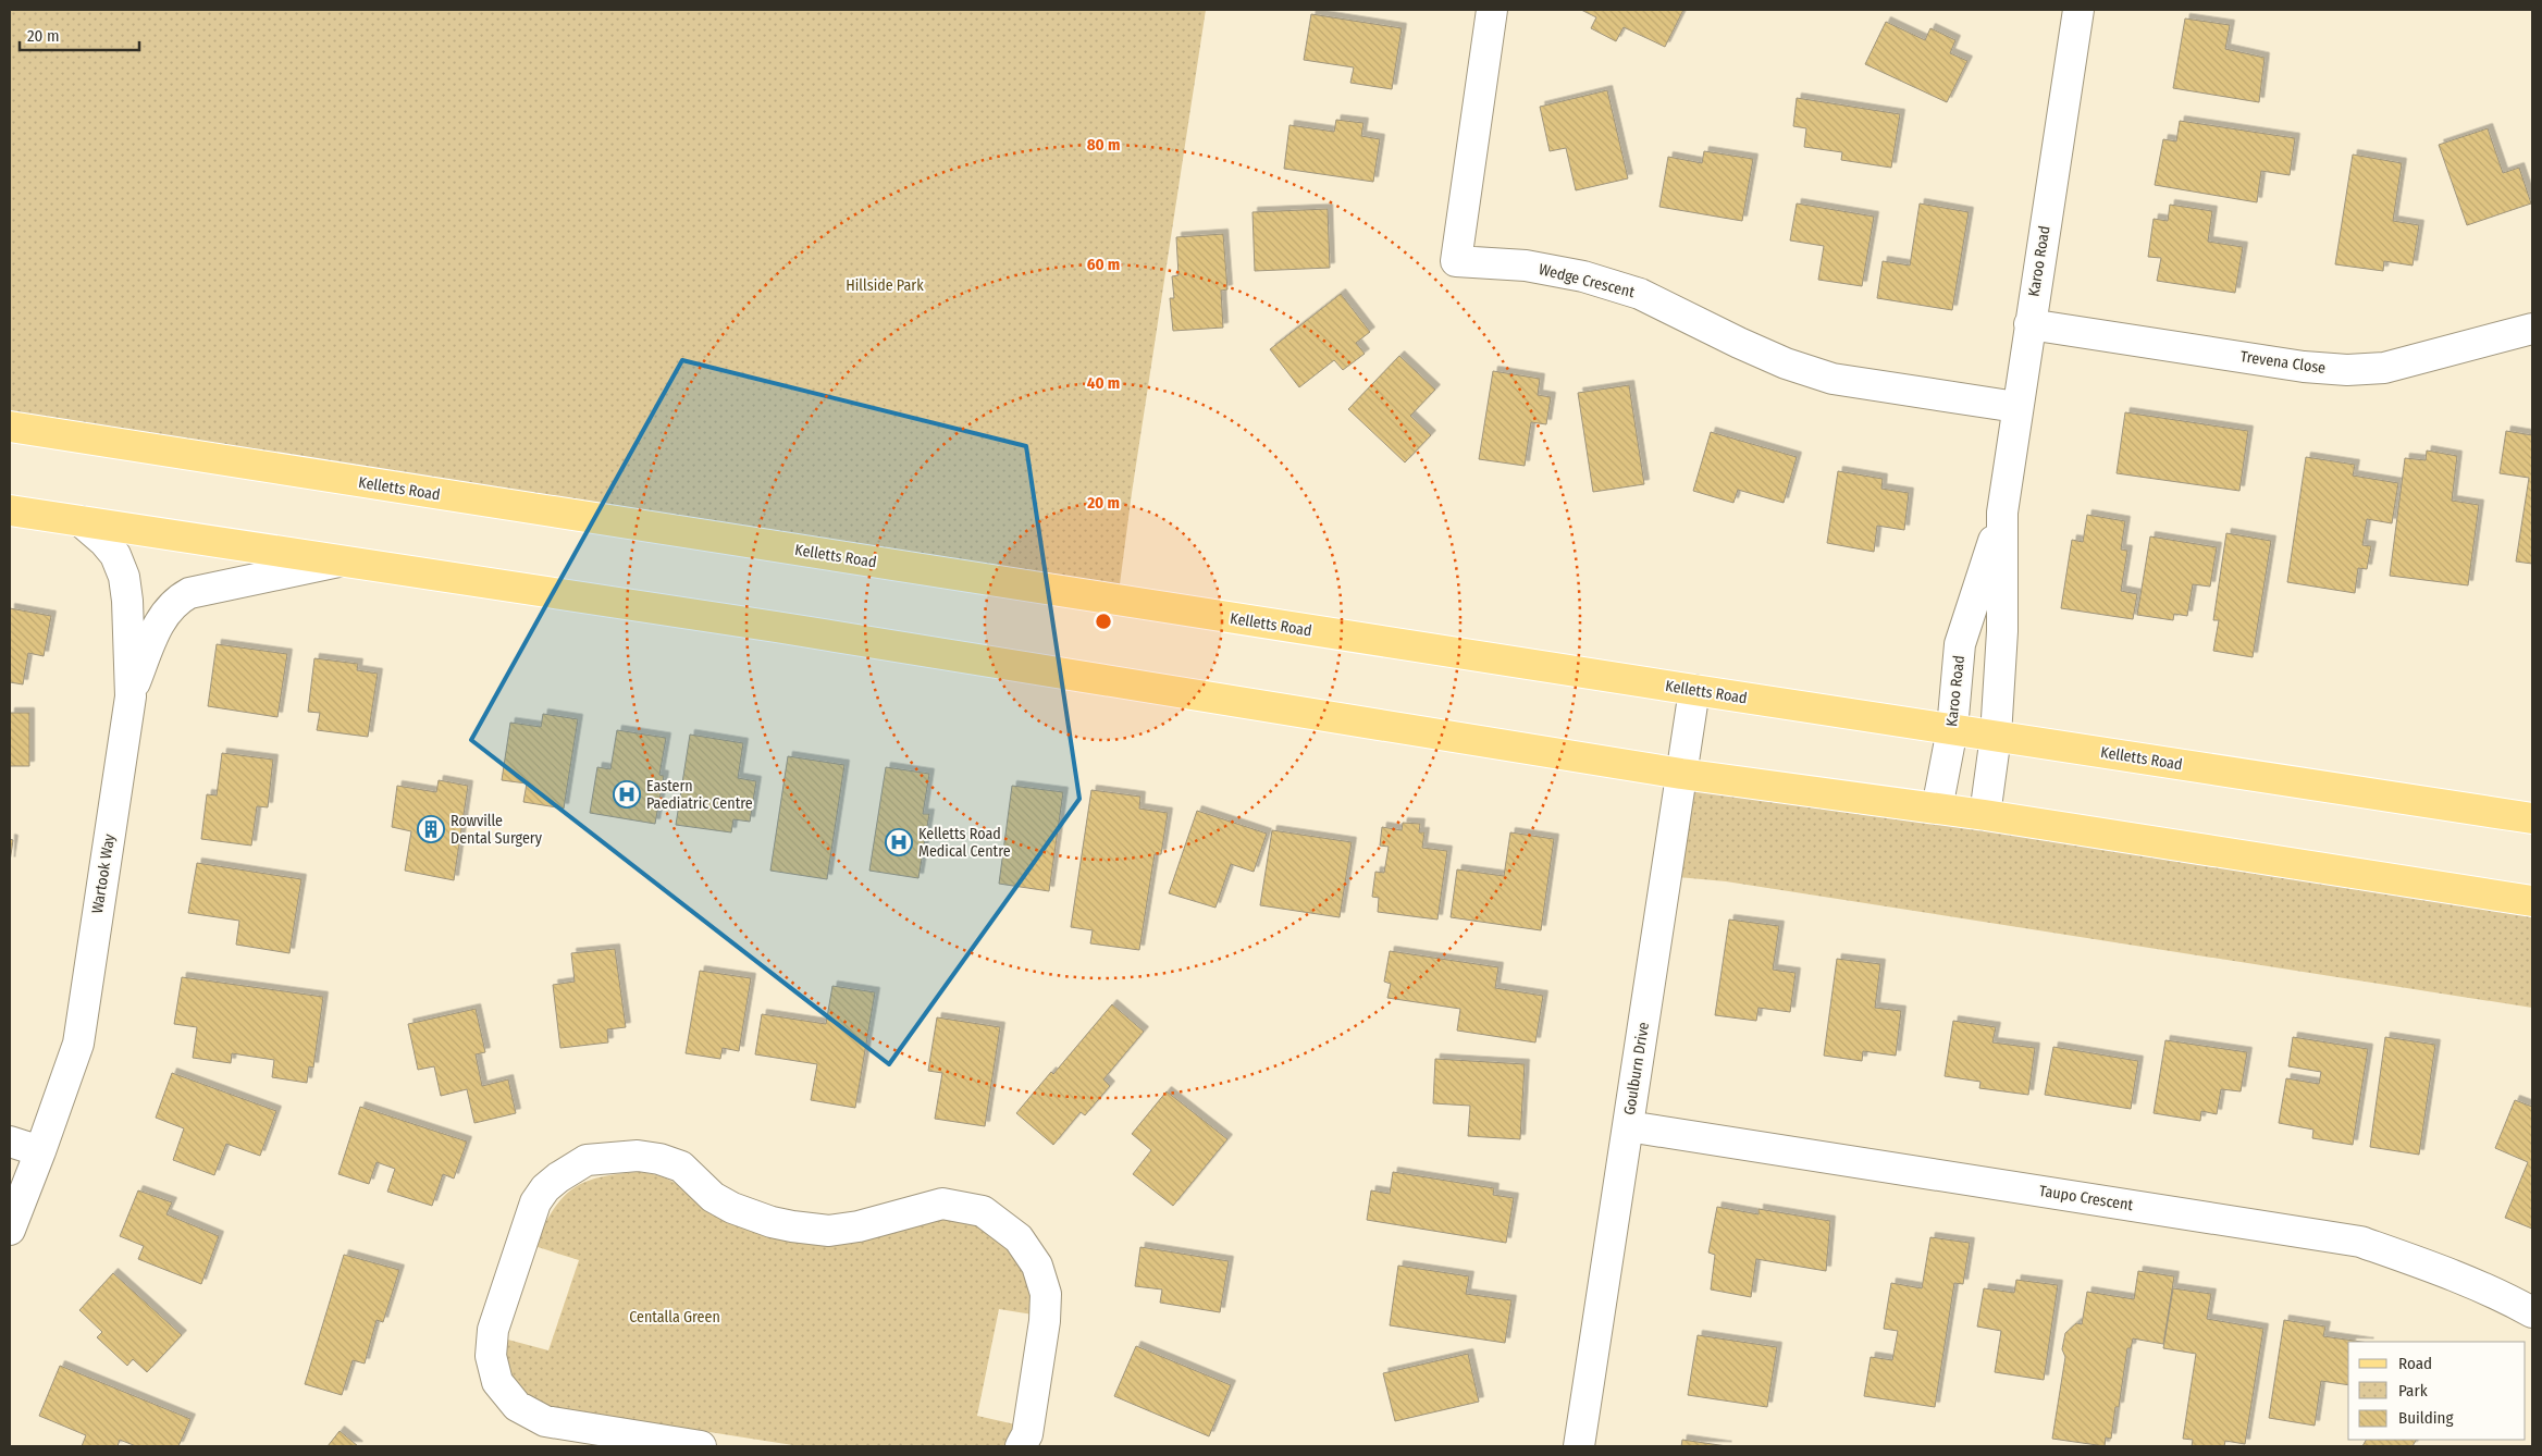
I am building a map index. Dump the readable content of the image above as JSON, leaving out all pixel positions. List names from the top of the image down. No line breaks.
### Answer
{"streets":{"main road":["Kelletts Road"],"street":["Karoo Road","Wedge Crescent","Trevena Close","Wartook Way","Goulburn Drive","Taupo Crescent"]},"crossings":[["Karoo Road","Wedge Crescent"],["Karoo Road","Trevena Close"],["Karoo Road","Kelletts Road"],["Kelletts Road","Goulburn Drive"],["Goulburn Drive","Taupo Crescent"]],"parks":["Hillside Park","Centalla Green"],"places":{"hospital":["Eastern Paediatric Centre","Kelletts Road Medical Centre"],"building":["Rowville Dental Surgery"]},"legend":["Road","Park","Building"],"scale_bar":"20 m","rings":["80 m","60 m","40 m","20 m"]}
